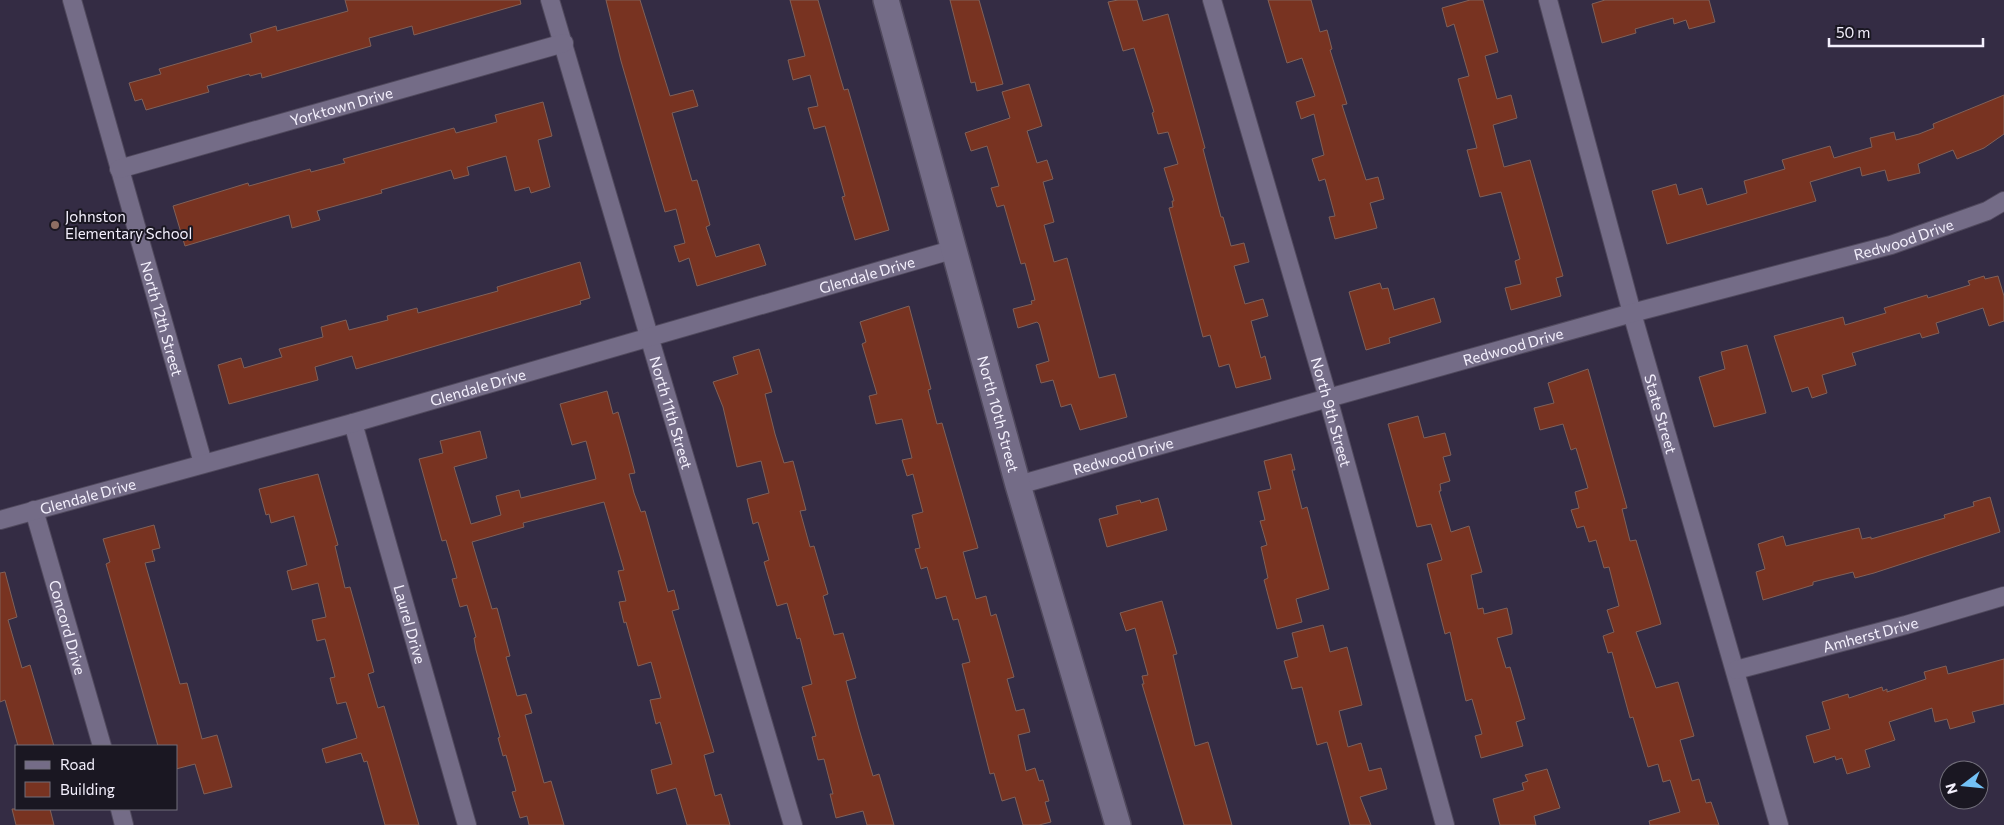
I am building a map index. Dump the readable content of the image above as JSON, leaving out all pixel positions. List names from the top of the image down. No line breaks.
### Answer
{"streets":{"main road":["North 10th Street"],"street":["Yorktown Drive","Redwood Drive","Glendale Drive","North 12th Street","North 11th Street","North 9th Street","State Street","Laurel Drive","Concord Drive","Amherst Drive"]},"crossings":[["Yorktown Drive","North 12th Street"],["Yorktown Drive","North 11th Street"],["Redwood Drive","North 9th Street"],["Redwood Drive","North 10th Street"],["Redwood Drive","State Street"],["Glendale Drive","North 12th Street"],["Glendale Drive","North 11th Street"],["Glendale Drive","North 10th Street"],["Glendale Drive","Laurel Drive"],["Glendale Drive","Concord Drive"],["State Street","Amherst Drive"]],"places":["Johnston Elementary School"],"legend":["Road","Building"],"scale_bar":"50 m","north":"left"}
